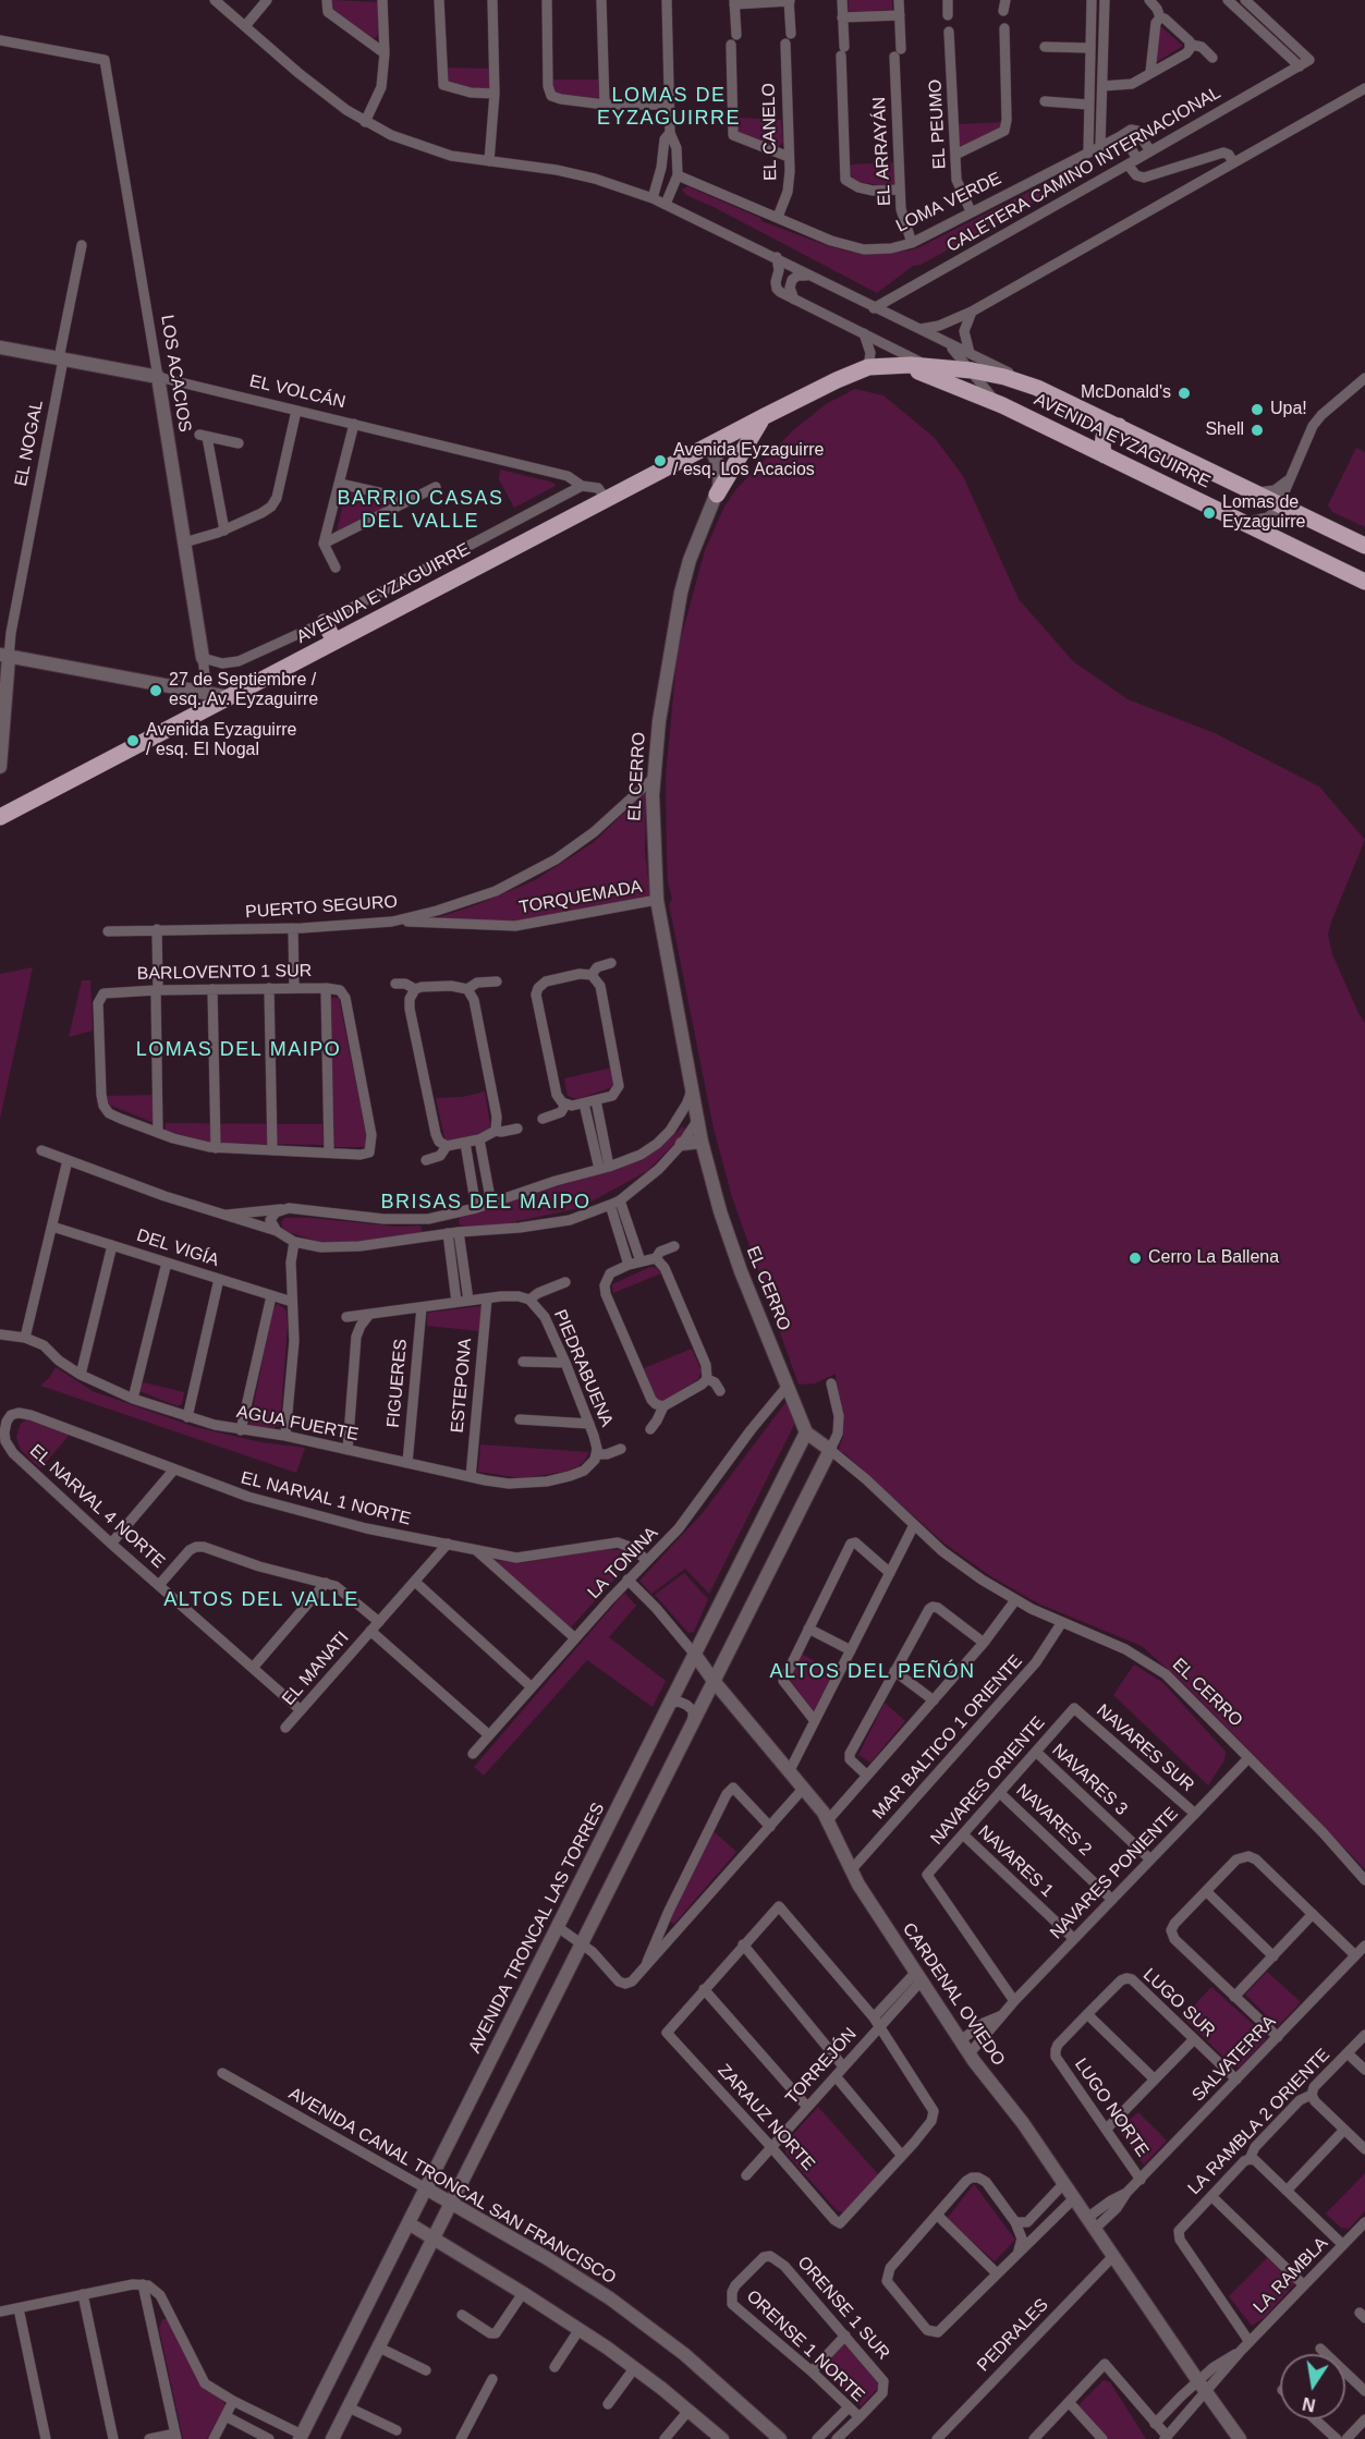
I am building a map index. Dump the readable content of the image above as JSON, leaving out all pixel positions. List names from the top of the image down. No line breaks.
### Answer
{"streets":{"main road":["AVENIDA EYZAGUIRRE"],"street":["EL PEUMO","EL CANELO","EL ARRAYÁN","CALETERA CAMINO INTERNACIONAL","LOMA VERDE","LOS ACACIOS","EL VOLCÁN","EL NOGAL","EL CERRO","TORQUEMADA","PUERTO SEGURO","BARLOVENTO 1 SUR","DEL VIGÍA","PIEDRABUENA","FIGUERES","ESTEPONA","AGUA FUERTE","EL NARVAL 1 NORTE","EL NARVAL 4 NORTE","LA TONINA","EL MANATI","MAR BALTICO 1 ORIENTE","NAVARES SUR","NAVARES 3","NAVARES ORIENTE","NAVARES 2","NAVARES 1","NAVARES PONIENTE","AVENIDA TRONCAL LAS TORRES","CARDENAL OVIEDO","LUGO SUR","SALVATERRA","TORREJÓN","LUGO NORTE","ZARAUZ NORTE","LA RAMBLA 2 ORIENTE","AVENIDA CANAL TRONCAL SAN FRANCISCO","LA RAMBLA","ORENSE 1 SUR","PEDRALES","ORENSE 1 NORTE"]},"crossings":[["EL PEUMO","LOMA VERDE"],["EL CANELO","LOMA VERDE"],["EL ARRAYÁN","LOMA VERDE"],["CALETERA CAMINO INTERNACIONAL","AVENIDA EYZAGUIRRE"],["LOS ACACIOS","EL VOLCÁN"],["EL VOLCÁN","AVENIDA EYZAGUIRRE"],["EL VOLCÁN","EL NOGAL"],["AVENIDA EYZAGUIRRE","EL CERRO"],["EL CERRO","TORQUEMADA"],["EL CERRO","PUERTO SEGURO"],["EL CERRO","LA TONINA"],["EL CERRO","MAR BALTICO 1 ORIENTE"],["EL CERRO","NAVARES PONIENTE"],["EL CERRO","AVENIDA TRONCAL LAS TORRES"],["TORQUEMADA","PUERTO SEGURO"],["PIEDRABUENA","AGUA FUERTE"],["FIGUERES","AGUA FUERTE"],["ESTEPONA","AGUA FUERTE"],["EL NARVAL 1 NORTE","EL NARVAL 4 NORTE"],["EL NARVAL 1 NORTE","LA TONINA"],["EL NARVAL 1 NORTE","EL MANATI"],["EL NARVAL 4 NORTE","EL MANATI"],["LA TONINA","CARDENAL OVIEDO"],["MAR BALTICO 1 ORIENTE","CARDENAL OVIEDO"],["NAVARES SUR","NAVARES ORIENTE"],["NAVARES SUR","NAVARES PONIENTE"],["NAVARES 3","NAVARES ORIENTE"],["NAVARES 3","NAVARES PONIENTE"],["NAVARES ORIENTE","NAVARES 2"],["NAVARES ORIENTE","NAVARES 1"],["NAVARES ORIENTE","NAVARES PONIENTE"],["NAVARES 2","NAVARES PONIENTE"],["NAVARES 1","NAVARES PONIENTE"],["NAVARES PONIENTE","CARDENAL OVIEDO"],["AVENIDA TRONCAL LAS TORRES","CARDENAL OVIEDO"],["AVENIDA TRONCAL LAS TORRES","AVENIDA CANAL TRONCAL SAN FRANCISCO"],["CARDENAL OVIEDO","SALVATERRA"],["CARDENAL OVIEDO","TORREJÓN"],["CARDENAL OVIEDO","LA RAMBLA"],["CARDENAL OVIEDO","PEDRALES"],["LUGO SUR","SALVATERRA"],["LUGO SUR","LUGO NORTE"],["SALVATERRA","LUGO NORTE"],["TORREJÓN","ZARAUZ NORTE"],["LA RAMBLA 2 ORIENTE","LA RAMBLA"],["ORENSE 1 SUR","ORENSE 1 NORTE"]],"districts":["LOMAS DE EYZAGUIRRE","BARRIO CASAS DEL VALLE","LOMAS DEL MAIPO","BRISAS DEL MAIPO","ALTOS DEL VALLE","ALTOS DEL PEÑÓN"],"places":["McDonald's","Upa!","Shell","Avenida Eyzaguirre / esq. Los Acacios","Lomas de Eyzaguirre","27 de Septiembre / esq. Av. Eyzaguirre","Avenida Eyzaguirre / esq. El Nogal","Cerro La Ballena"],"north":"bottom"}
